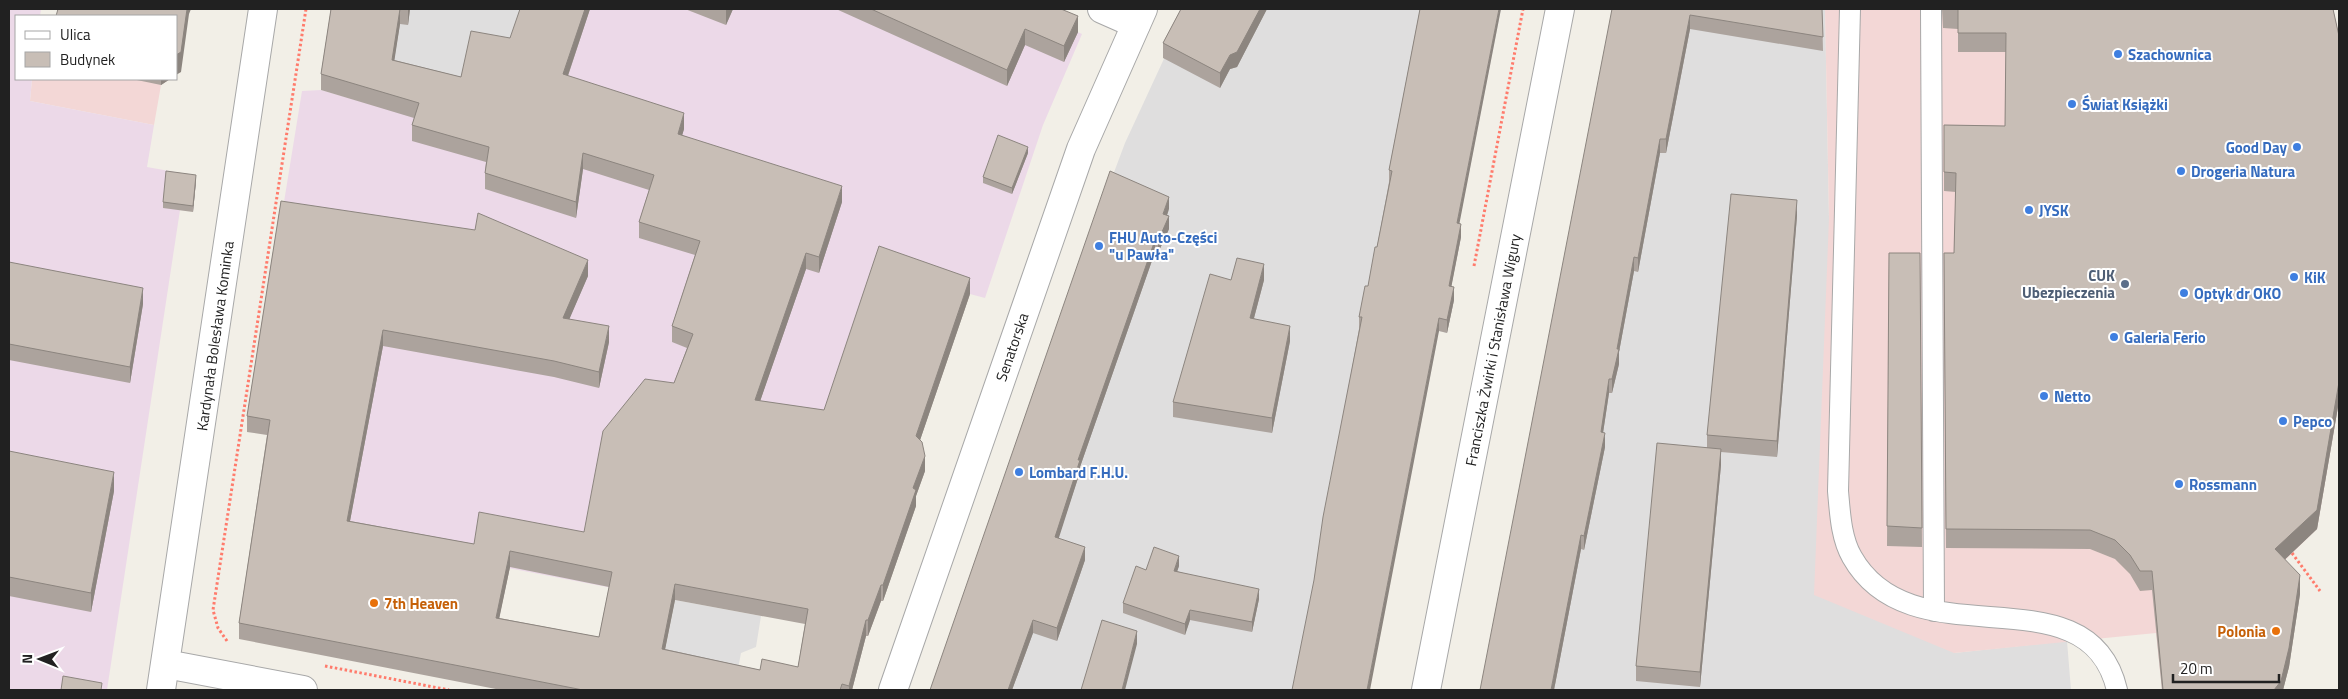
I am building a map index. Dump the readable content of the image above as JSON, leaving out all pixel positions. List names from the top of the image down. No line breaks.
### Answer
{"streets":{"street":["Kardynała Bolesława Kominka","Senatorska","Franciszka Żwirki i Stanisława Wigury"]},"places":["Szachownica","Świat Książki","Good Day","Drogeria Natura","JYSK","FHU Auto-Części \"u Pawła\"","KiK","CUK Ubezpieczenia","Optyk dr OKO","Galeria Ferio","Netto","Pepco","Lombard F.H.U.","Rossmann","7th Heaven","Polonia"],"legend":["Ulica","Budynek"],"scale_bar":"20 m","north":"left"}
